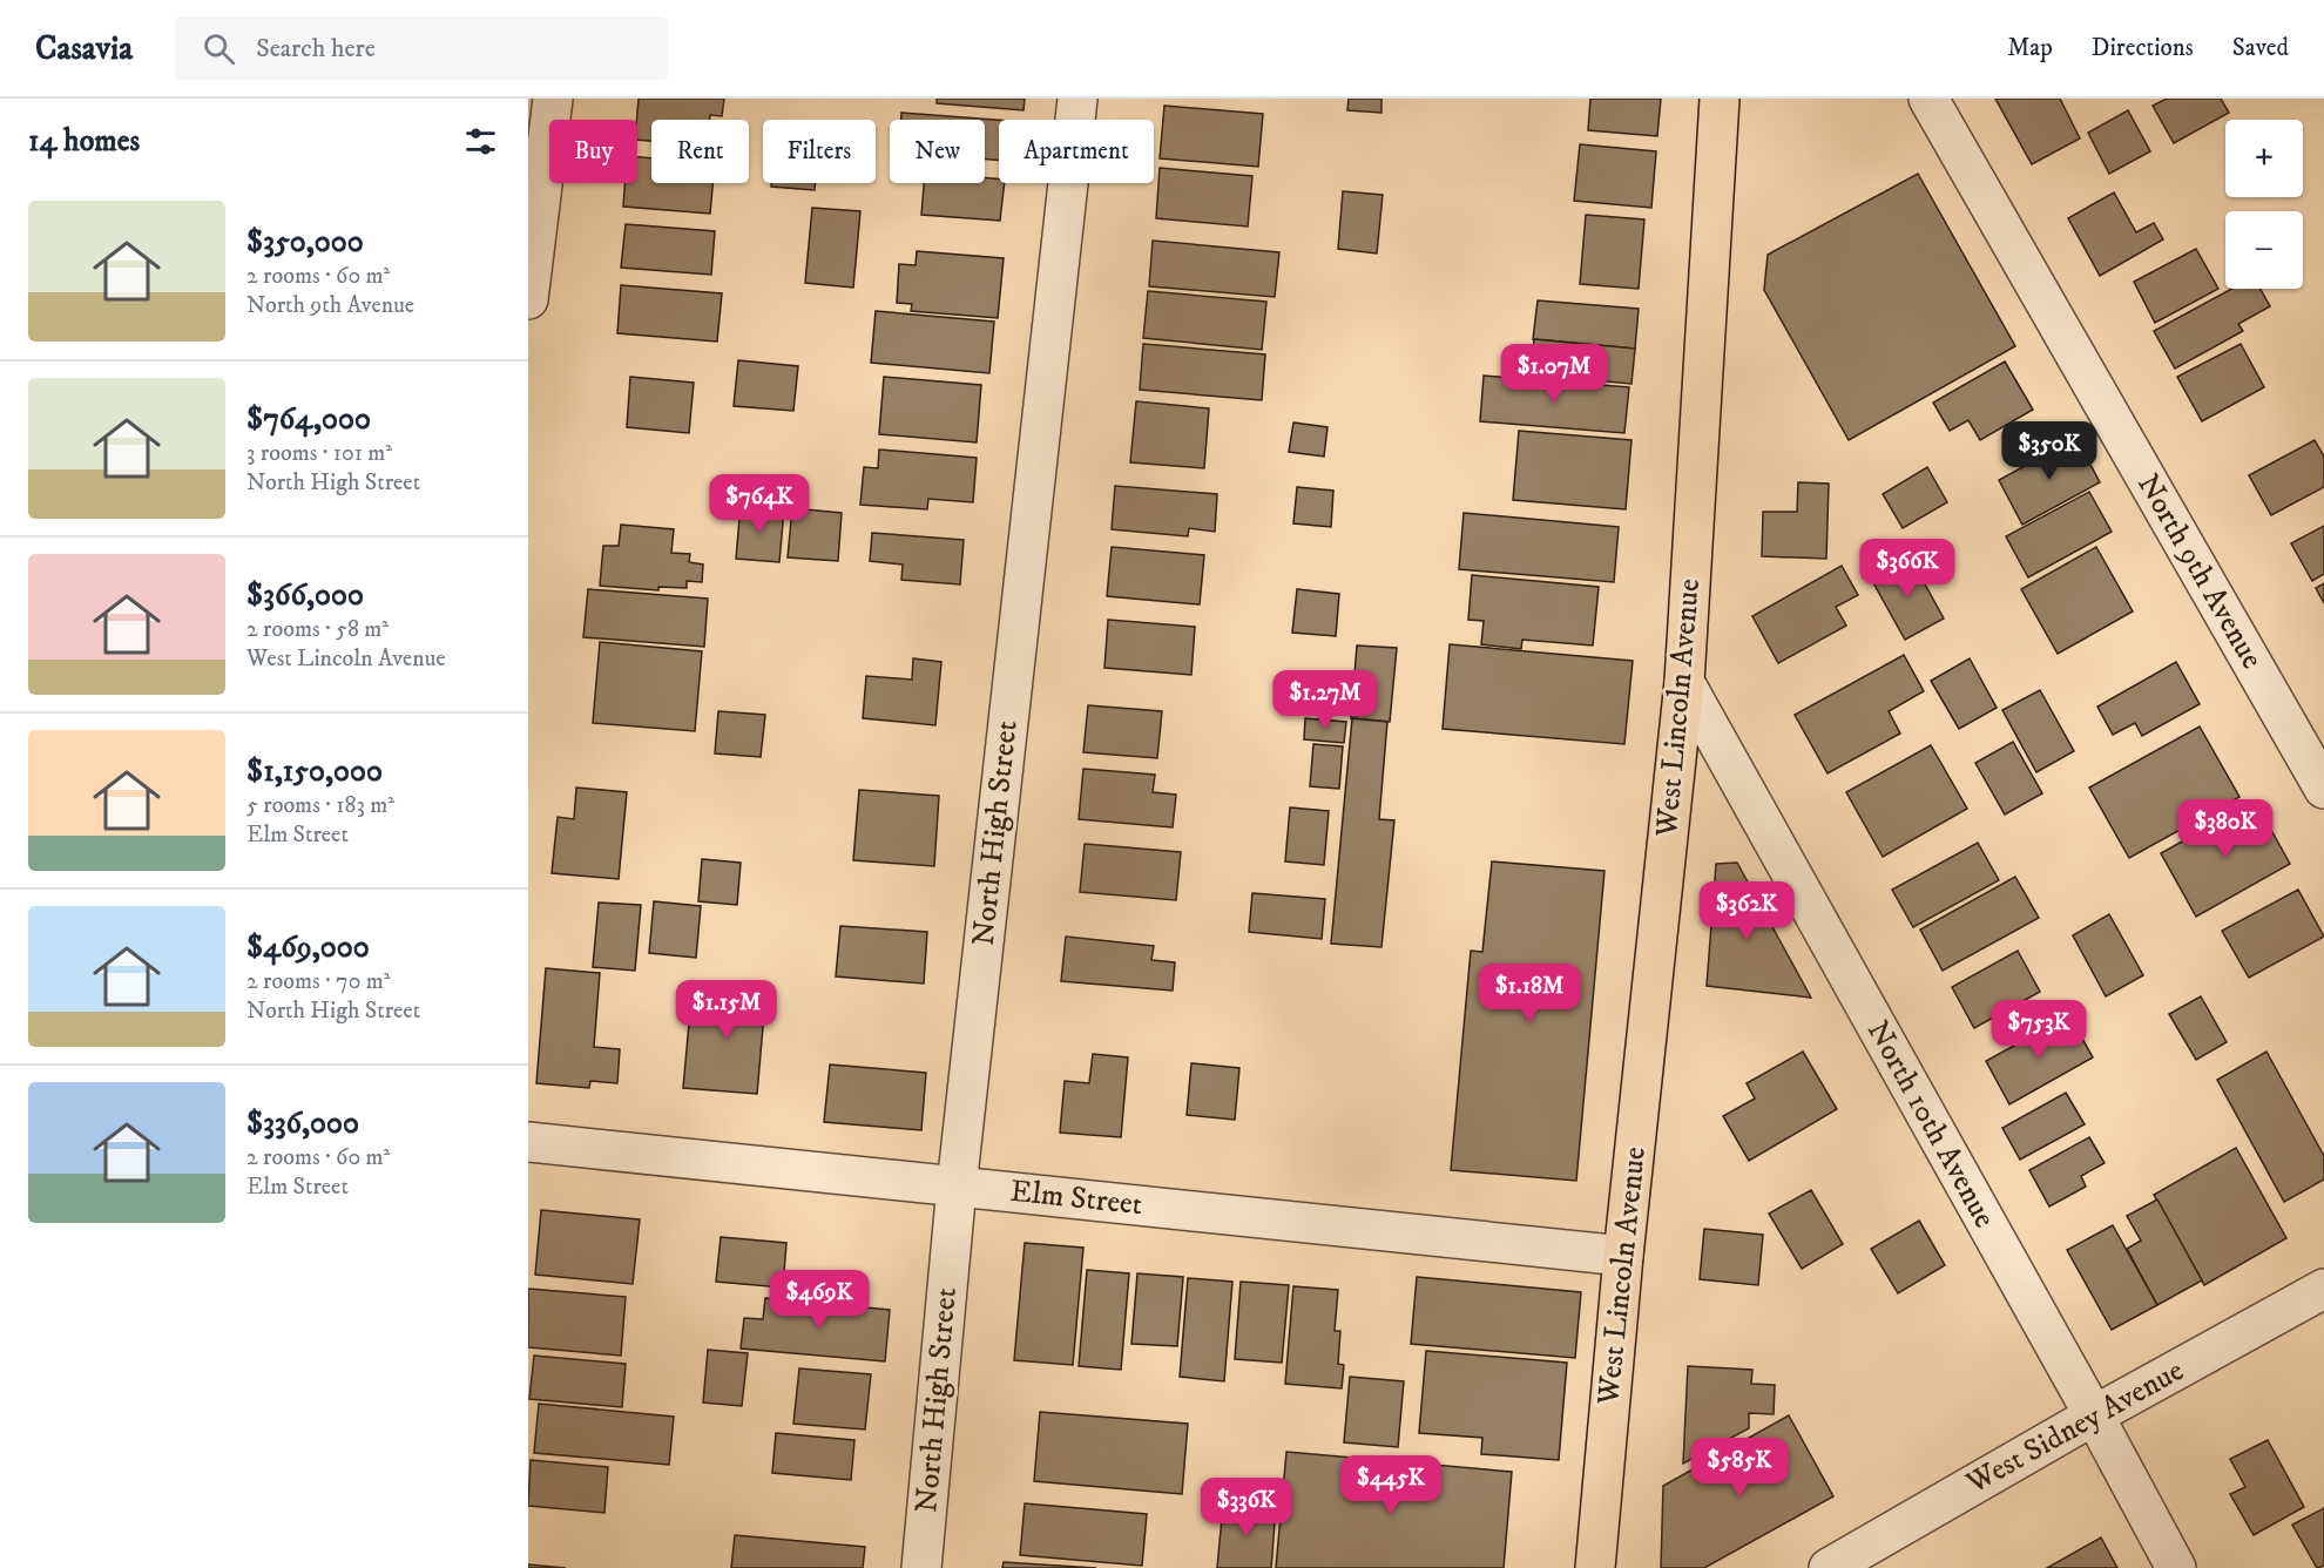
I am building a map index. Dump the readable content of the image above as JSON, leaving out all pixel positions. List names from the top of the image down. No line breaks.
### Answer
{"streets":{"main road":["West Lincoln Avenue"],"street":["North 9th Avenue","North High Street","North 10th Avenue","Elm Street","West Sidney Avenue"]},"crossings":[["West Lincoln Avenue","North 10th Avenue"],["West Lincoln Avenue","Elm Street"],["North High Street","Elm Street"],["North 10th Avenue","West Sidney Avenue"]],"page":{"header":"Casavia","search":"Search here","nav":["Map","Directions","Saved"],"heading":"14 homes","map_buttons":["+","−"],"chip":["Buy","Rent","Filters","New","Apartment"],"list":[{"name":"$350,000","note":"2 rooms · 60 m² · North 9th Avenue"},{"name":"$764,000","note":"3 rooms · 101 m² · North High Street"},{"name":"$366,000","note":"2 rooms · 58 m² · West Lincoln Avenue"},{"name":"$1,150,000","note":"5 rooms · 183 m² · Elm Street"},{"name":"$469,000","note":"2 rooms · 70 m² · North High Street"},{"name":"$336,000","note":"2 rooms · 60 m² · Elm Street"}],"price":["$1.07M","$350K","$764K","$366K","$1.27M","$380K","$362K","$1.18M","$1.15M","$753K","$469K","$585K","$445K","$336K"]}}
